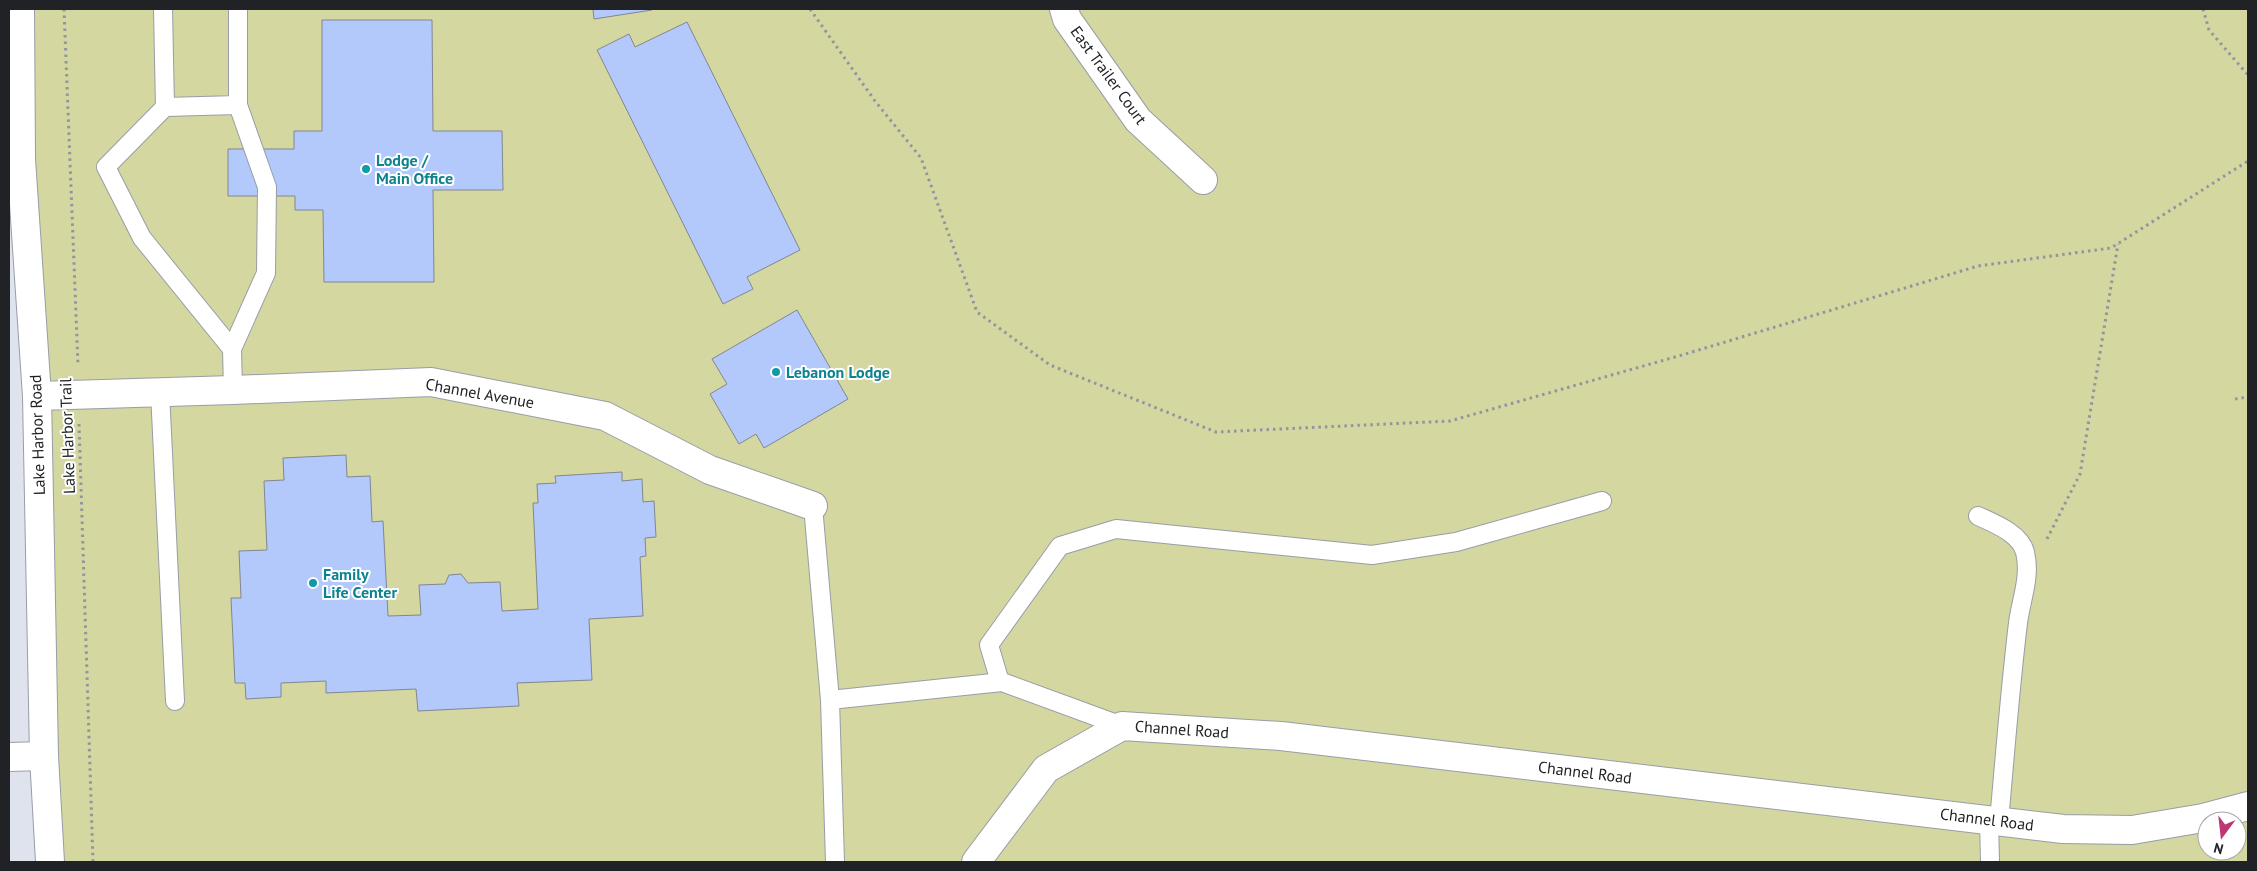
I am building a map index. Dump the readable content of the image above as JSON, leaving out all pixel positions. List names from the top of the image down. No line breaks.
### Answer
{"streets":{"street":["East Trailer Court","Channel Avenue","Lake Harbor Road","Channel Road"],"path":["Lake Harbor Trail"]},"crossings":[["Channel Avenue","Lake Harbor Road"],["Channel Avenue","Lake Harbor Trail"]],"places":["Lodge / Main Office","Lebanon Lodge","Family Life Center"],"north":"bottom"}
